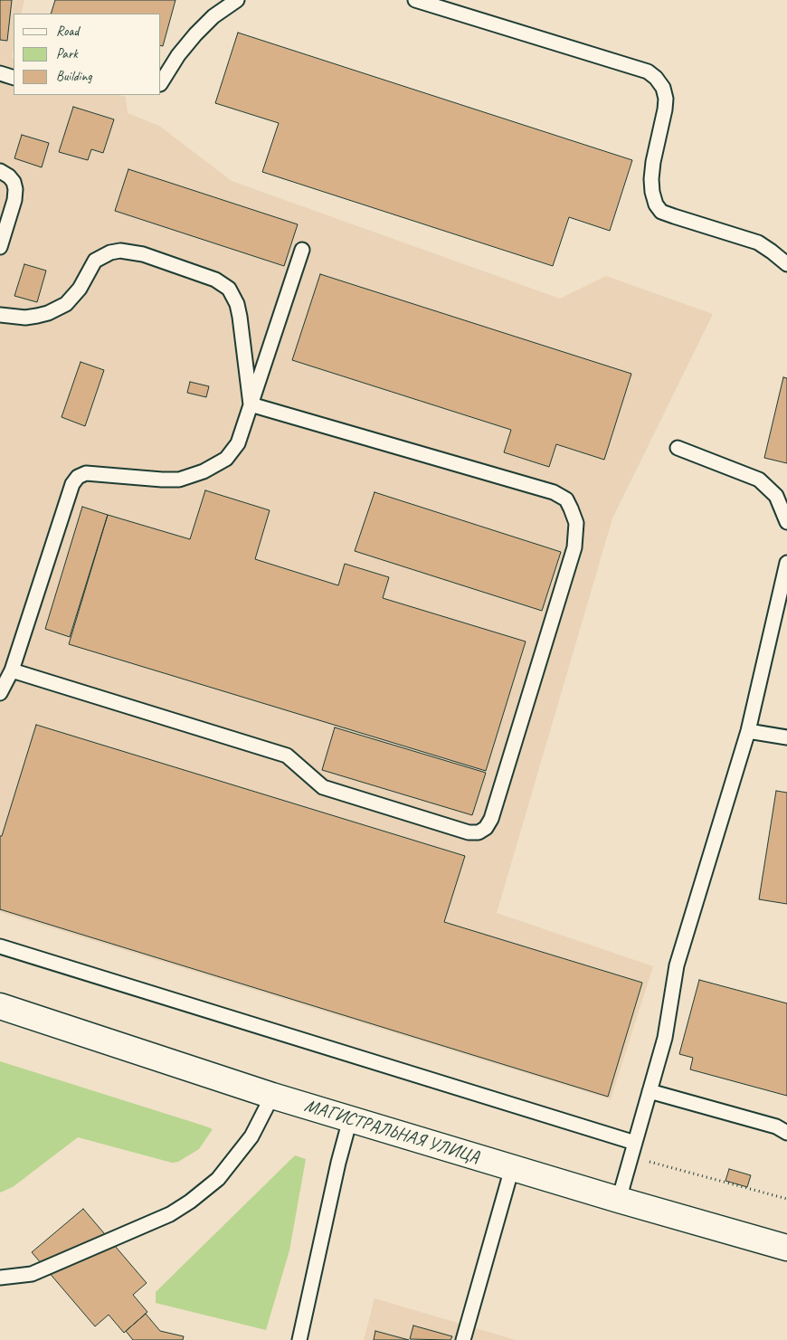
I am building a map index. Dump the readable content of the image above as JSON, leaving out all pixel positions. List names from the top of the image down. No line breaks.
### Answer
{"streets":{"main road":["МАГИСТРАЛЬНАЯ УЛИЦА"]},"legend":["Road","Park","Building"]}
